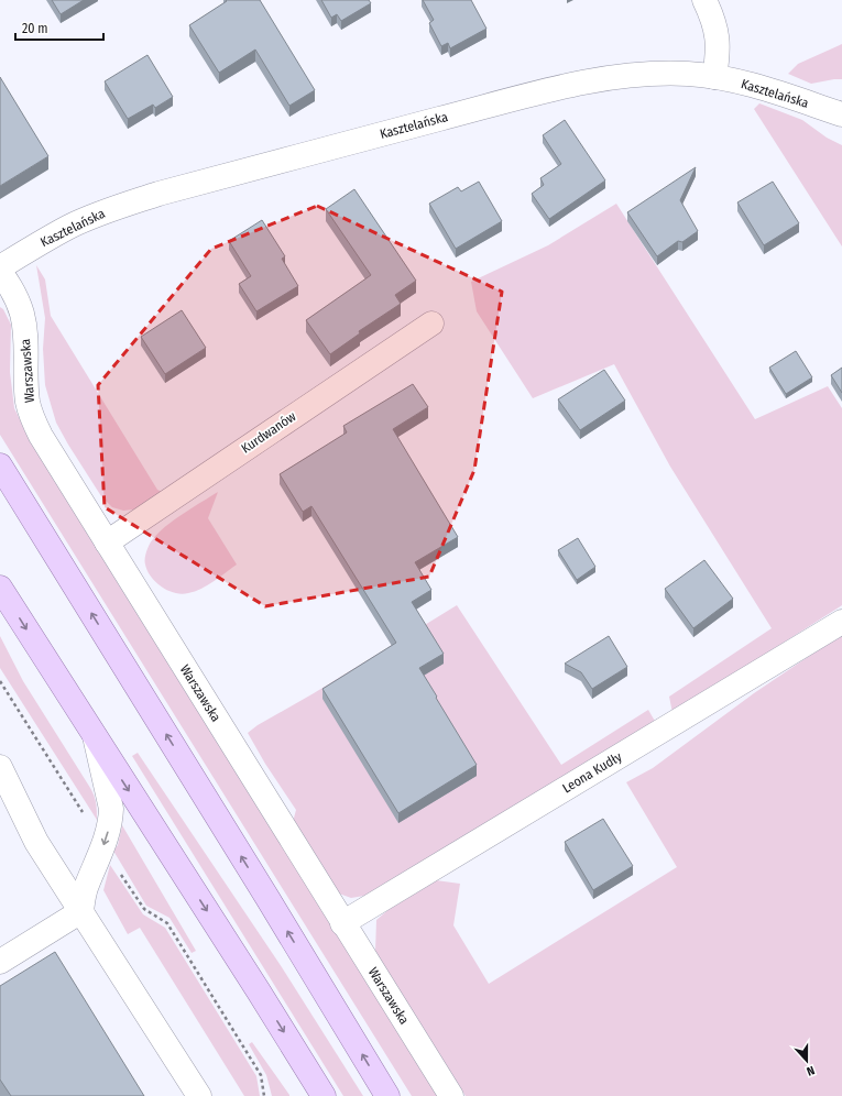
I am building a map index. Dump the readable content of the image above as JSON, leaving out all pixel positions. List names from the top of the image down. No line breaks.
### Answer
{"streets":{"street":["Kasztelańska","Warszawska","Kurdwanów","Leona Kudły"]},"crossings":[["Warszawska","Kurdwanów"],["Warszawska","Leona Kudły"]],"scale_bar":"20 m","north":"bottom"}
